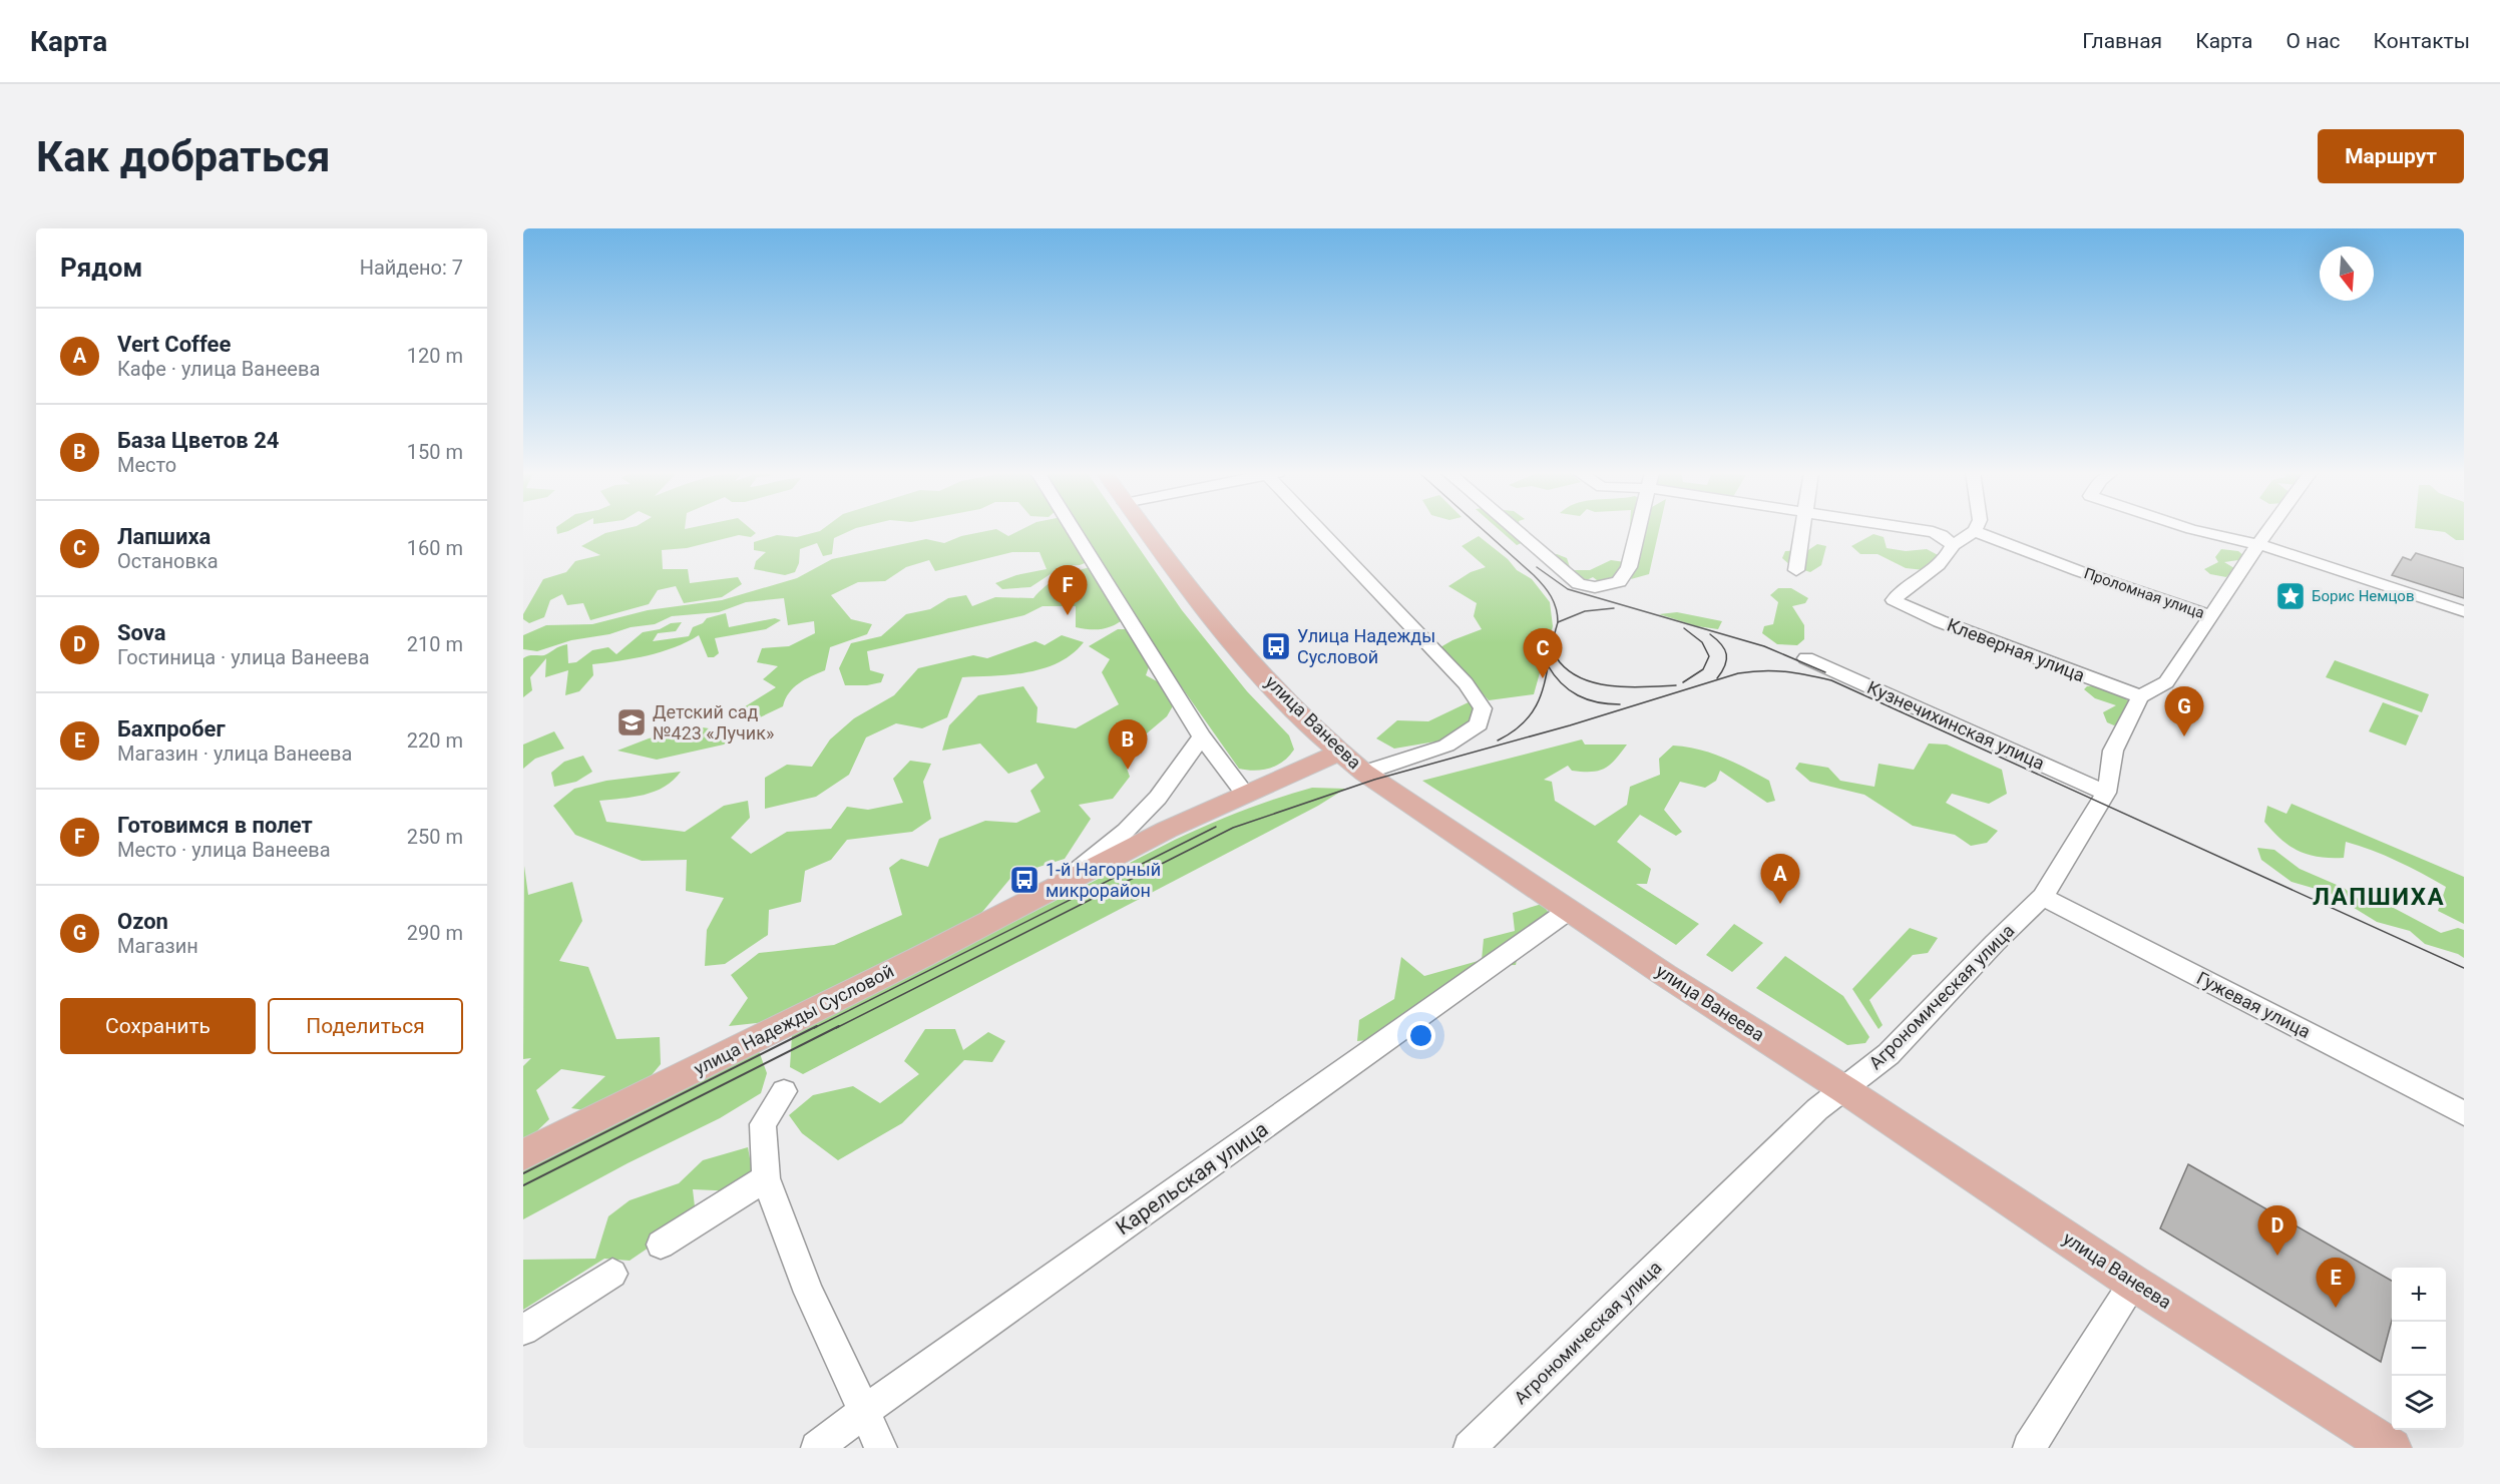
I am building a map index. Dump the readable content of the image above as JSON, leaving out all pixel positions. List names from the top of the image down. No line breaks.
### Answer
{"streets":{"main road":["улица Ванеева","улица Надежды Сусловой"],"street":["Проломная улица","Клеверная улица","Кузнечихинская улица","Агрономическая улица","Гужевая улица","Карельская улица"]},"crossings":[["Клеверная улица","Агрономическая улица"],["улица Ванеева","Агрономическая улица"],["улица Ванеева","улица Надежды Сусловой"],["улица Ванеева","Карельская улица"],["Кузнечихинская улица","Агрономическая улица"],["Агрономическая улица","Гужевая улица"]],"districts":["ЛАПШИХА"],"places":{"place":["Борис Немцов"],"bus stop":["Улица Надежды Сусловой","1-й Нагорный микрорайон"],"school or university":["Детский сад №423 «Лучик»"]},"north":"bottom","page":{"header":"Карта","nav":["Главная","Карта","О нас","Контакты"],"buttons":["Маршрут",["Сохранить","Поделиться"]],"title":"Как добраться","heading":["Рядом","Найдено: 7"],"list":[{"mark":"A","name":"Vert Coffee","note":"Кафе · улица Ванеева","value":"120 m"},{"mark":"B","name":"База Цветов 24","note":"Место","value":"150 m"},{"mark":"C","name":"Лапшиха","note":"Остановка","value":"160 m"},{"mark":"D","name":"Sova","note":"Гостиница · улица Ванеева","value":"210 m"},{"mark":"E","name":"Бахпробег","note":"Магазин · улица Ванеева","value":"220 m"},{"mark":"F","name":"Готовимся в полет","note":"Место · улица Ванеева","value":"250 m"},{"mark":"G","name":"Ozon","note":"Магазин","value":"290 m"}],"pins":["F","C","G","B","A","D","E"],"map_buttons":["+","−"]}}
